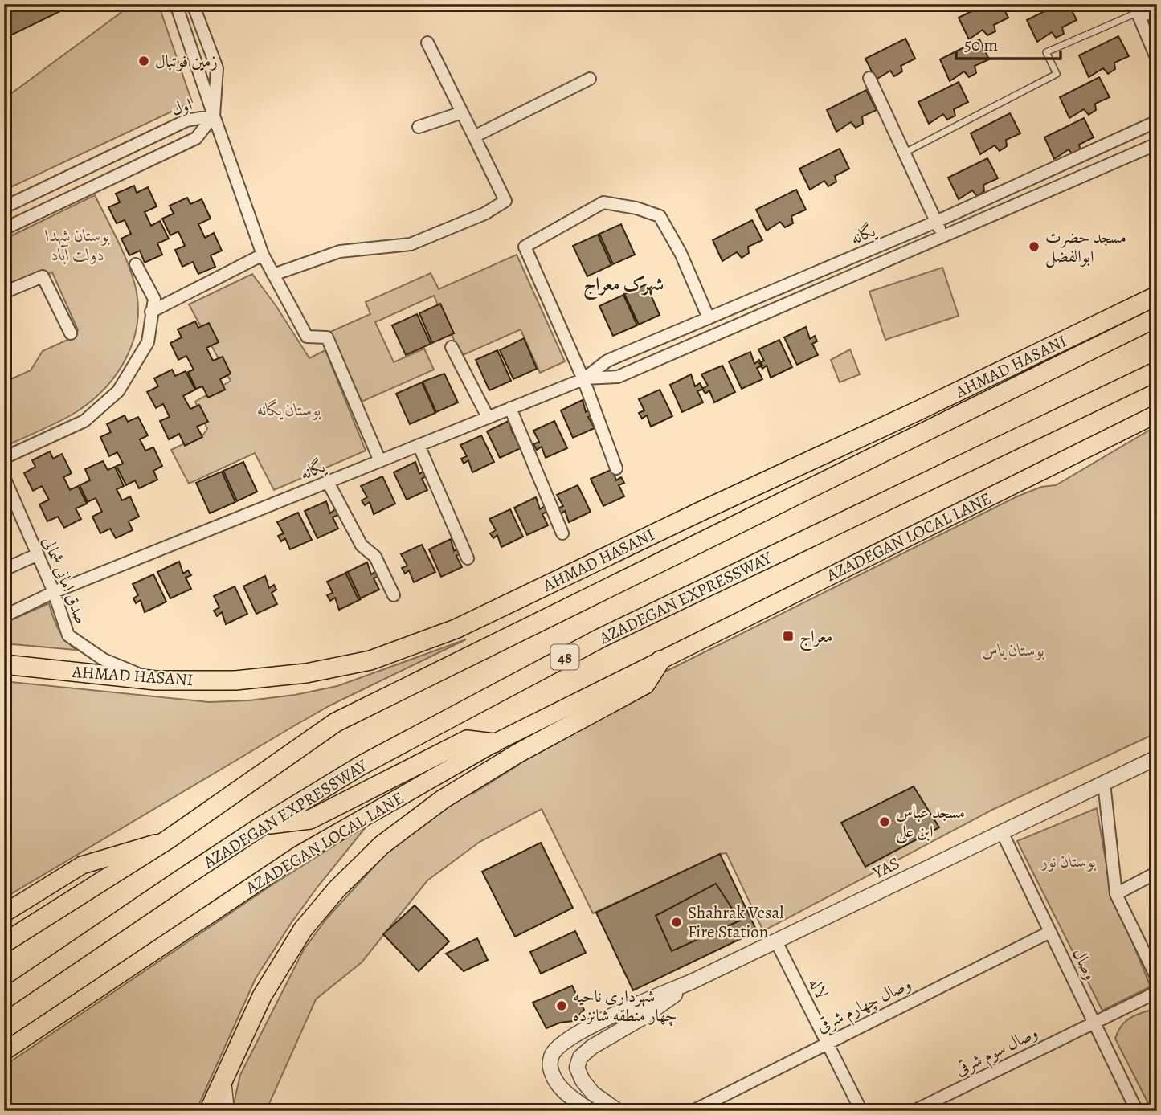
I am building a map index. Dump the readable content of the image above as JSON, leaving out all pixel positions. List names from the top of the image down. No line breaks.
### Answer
{"streets":{"highway":["AHMAD HASANI","AZADEGAN LOCAL LANE","AZADEGAN EXPRESSWAY","48"],"street":["اول","یگانه","صدق امانی شمالی","YAS","وصال","لاله","وصال چهارم شرقی","وصال سوم شرقی"]},"crossings":[["یگانه","صدق امانی شمالی"],["AHMAD HASANI","صدق امانی شمالی"],["YAS","وصال"],["YAS","لاله"],["وصال","وصال چهارم شرقی"],["وصال","وصال سوم شرقی"],["لاله","وصال چهارم شرقی"]],"districts":["شهرک معراج"],"parks":["بوستان شهدا دولت آباد","بوستان یگانه","بوستان یاس","بوستان نور"],"places":{"other":["زمین فوتبال","مسجد حضرت ابوالفضل","مسجد عباس ابن علی","Shahrak Vesal Fire Station","شهرداری ناحیه چهار منطقه شانزده"],"transit":["معراج"]},"scale_bar":"50 m"}
